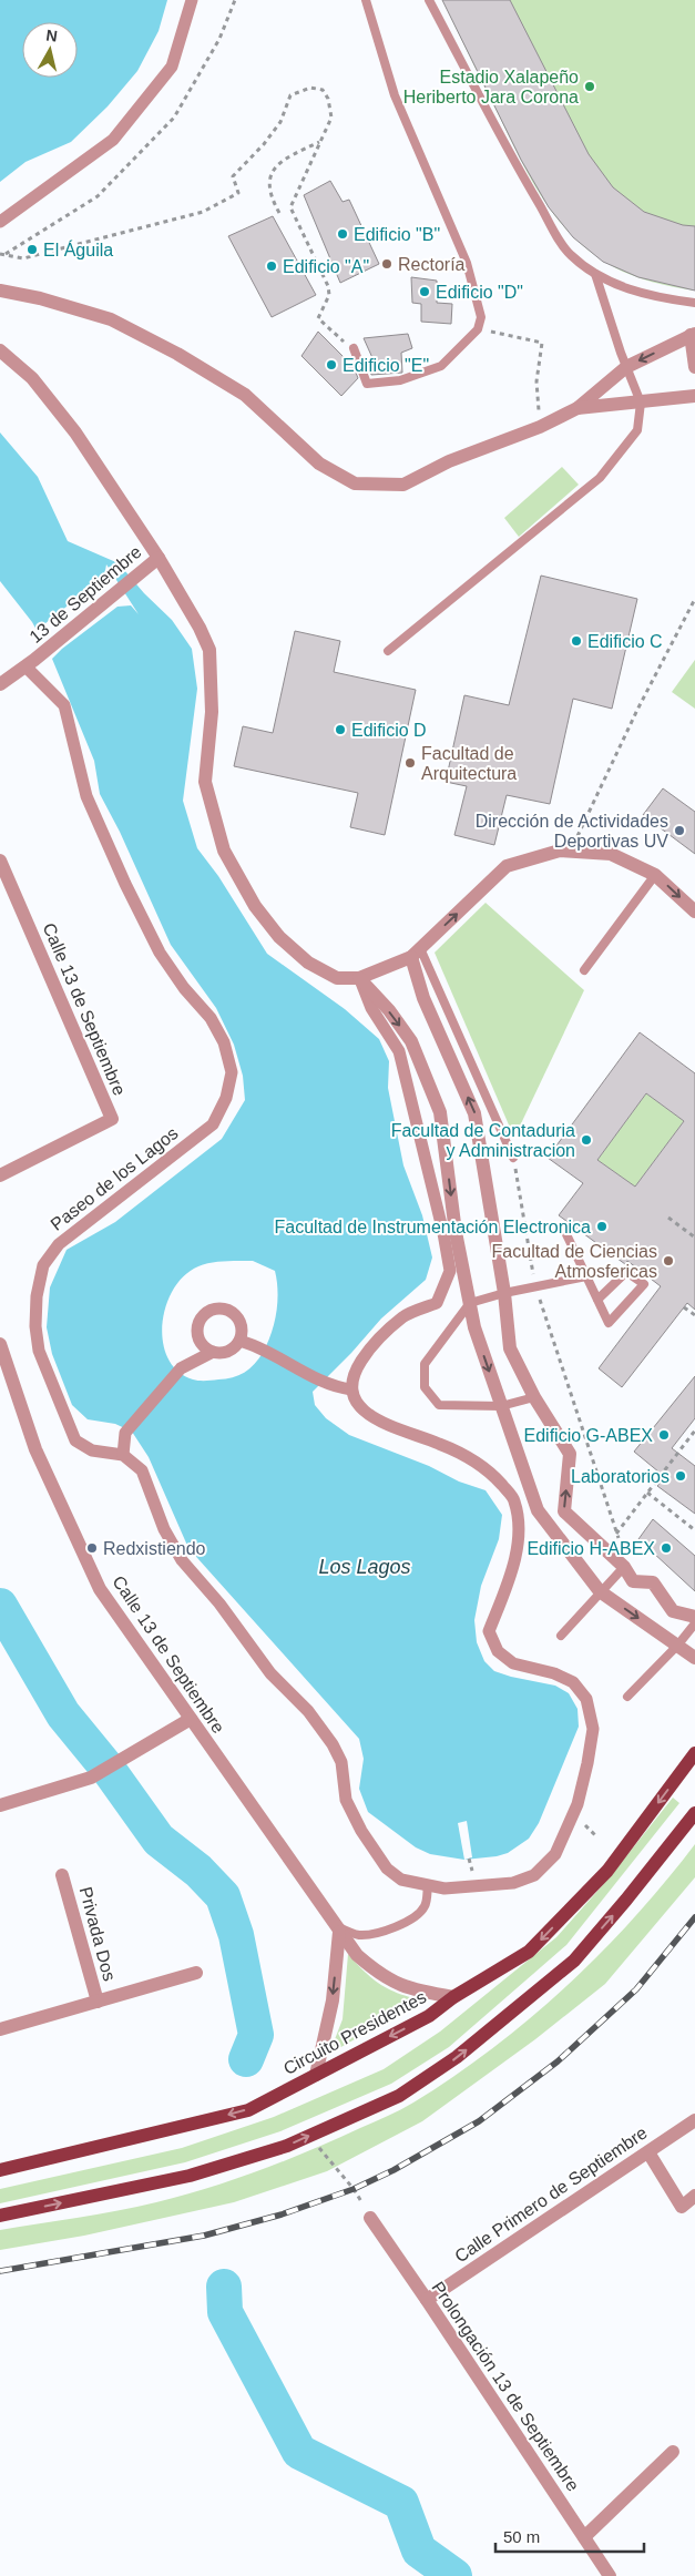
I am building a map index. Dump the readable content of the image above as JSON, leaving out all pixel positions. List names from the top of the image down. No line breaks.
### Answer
{"streets":{"main road":["Circuito Presidentes"],"street":["13 de Septiembre","Calle 13 de Septiembre","Paseo de los Lagos","Privada Dos","Calle Primero de Septiembre","Prolongación 13 de Septiembre"]},"crossings":[["13 de Septiembre","Paseo de los Lagos"],["Calle 13 de Septiembre","Circuito Presidentes"],["Calle Primero de Septiembre","Prolongación 13 de Septiembre"]],"water":["Los Lagos"],"places":["Estadio Xalapeño Heriberto Jara Corona","Edificio \"B\"","El Águila","Rectoría","Edificio \"A\"","Edificio \"D\"","Edificio \"E\"","Edificio C","Edificio D","Facultad de Arquitectura","Dirección de Actividades Deportivas UV","Facultad de Contaduria y Administracion","Facultad de Instrumentación Electronica","Facultad de Ciencias Atmosfericas","Edificio G-ABEX","Laboratorios","Redxistiendo","Edificio H-ABEX"],"scale_bar":"50 m","north":"top"}
